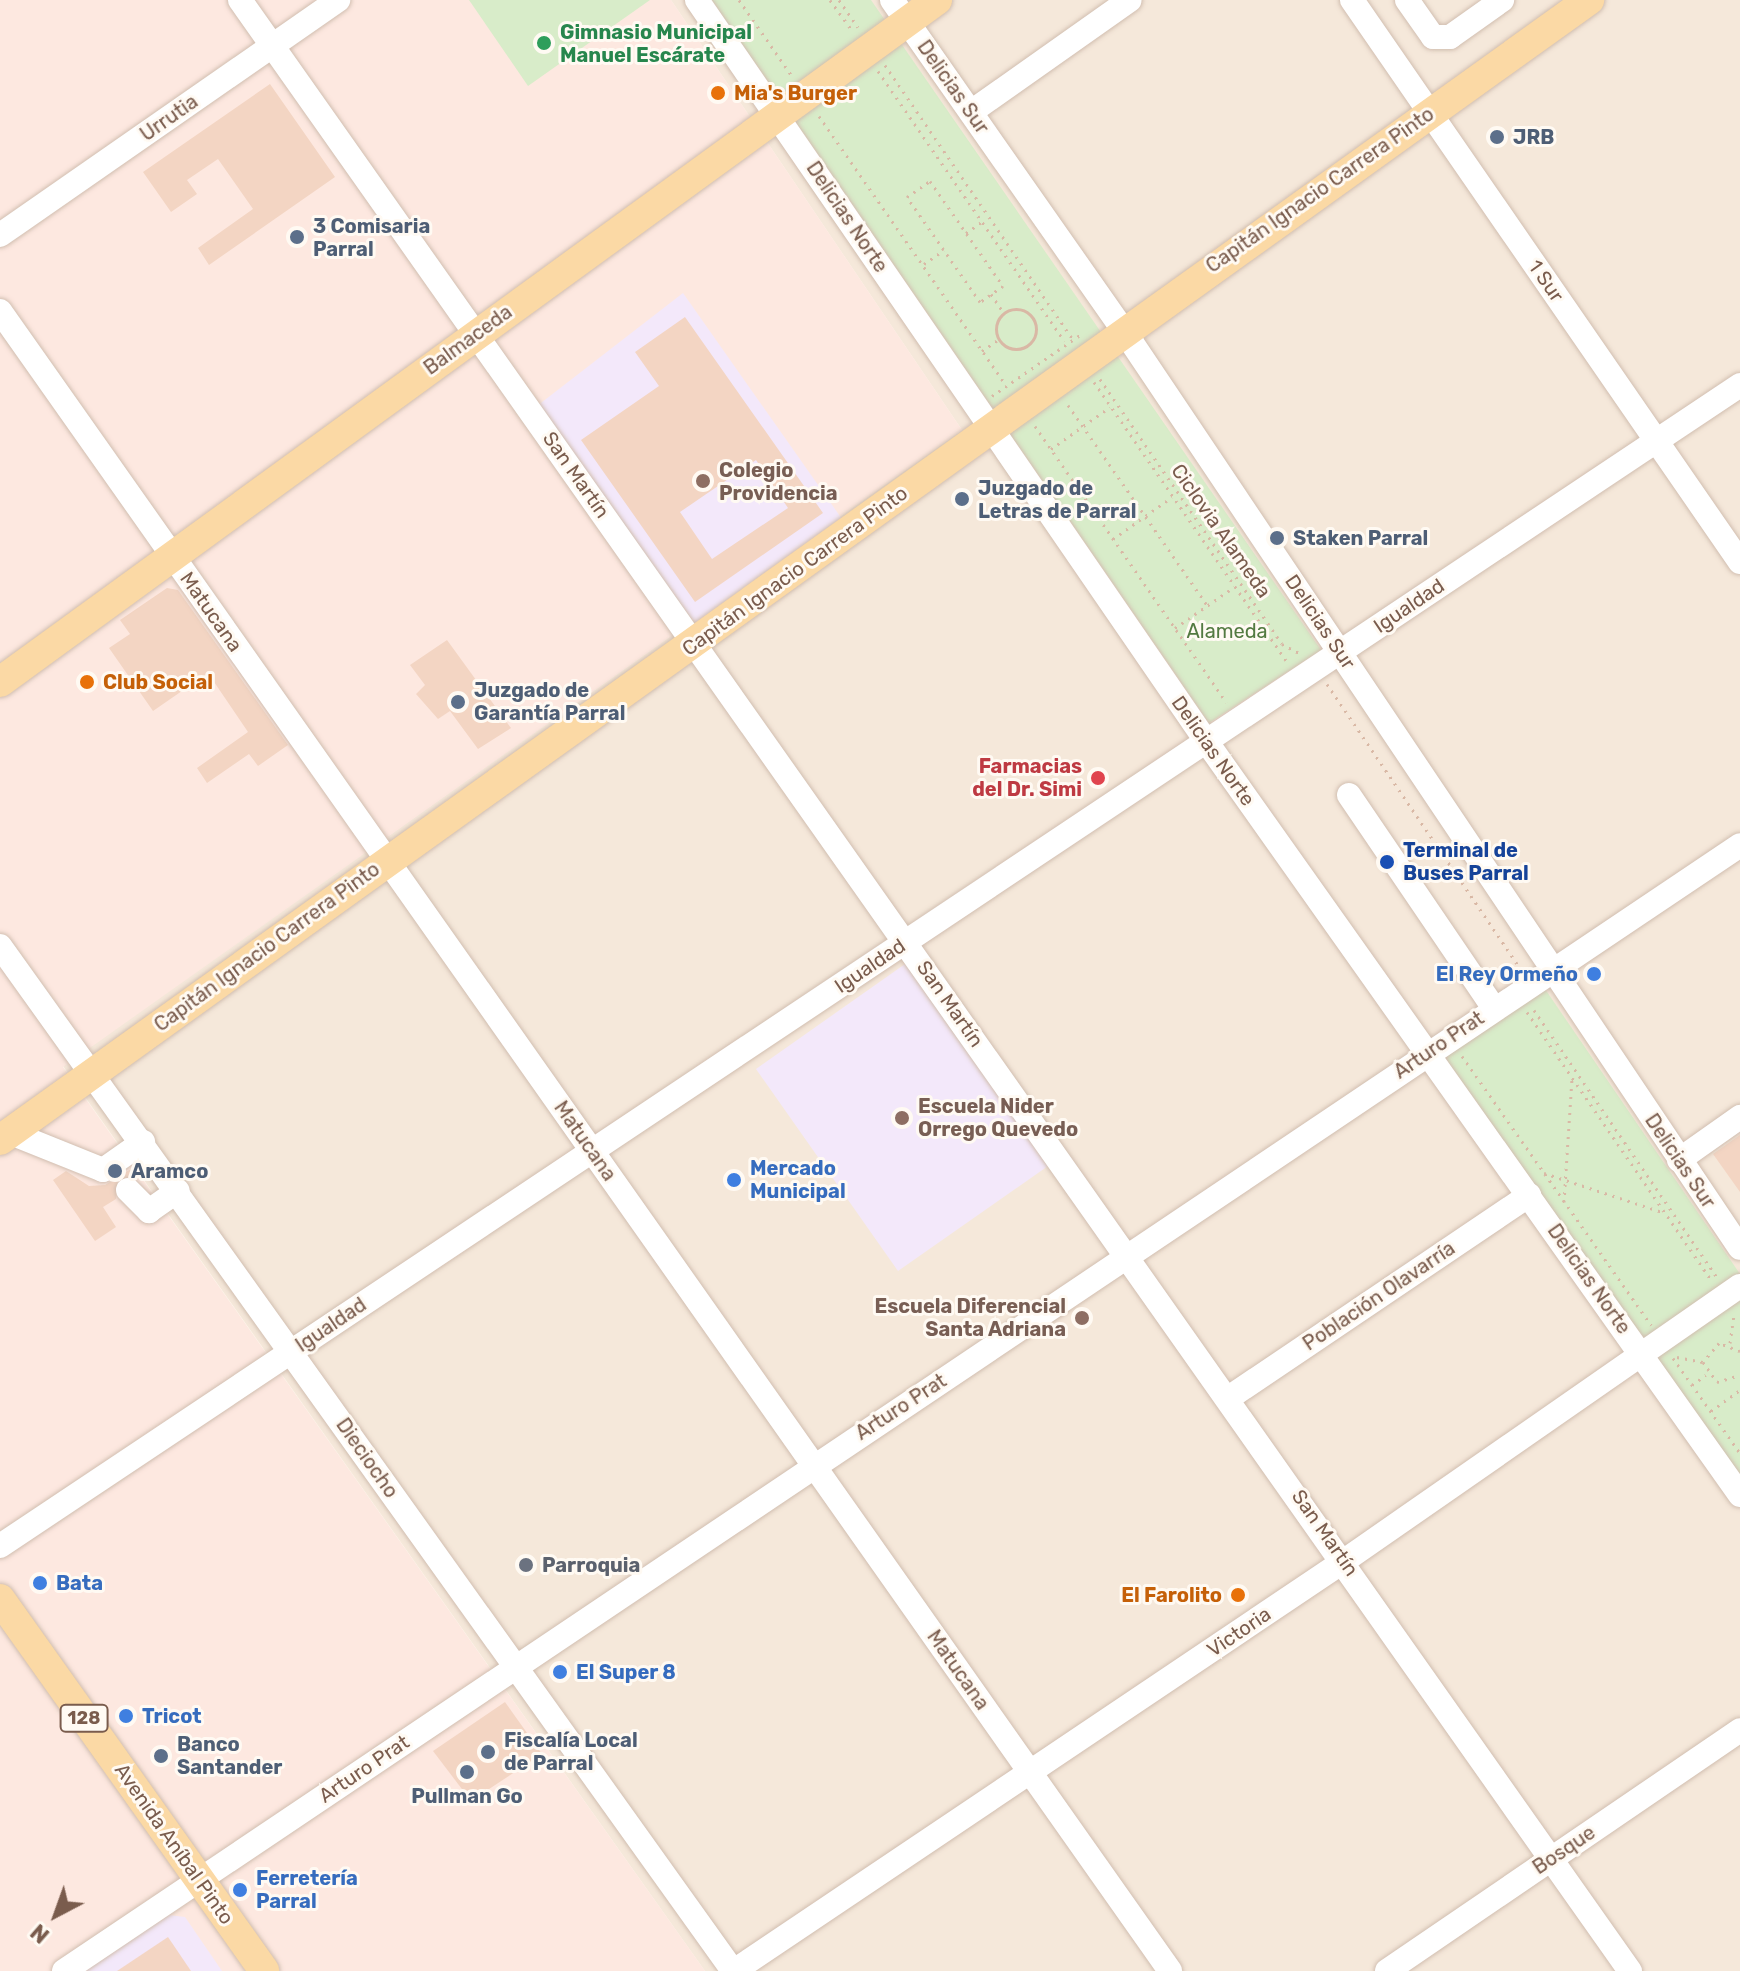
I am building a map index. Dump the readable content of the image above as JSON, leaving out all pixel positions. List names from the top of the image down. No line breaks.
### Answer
{"streets":{"main road":["Capitán Ignacio Carrera Pinto","Balmaceda","128","Avenida Aníbal Pinto"],"street":["Delicias Sur","Urrutia","Delicias Norte","1 Sur","San Martín","Igualdad","Matucana","Arturo Prat","Población Olavarría","Dieciocho","Victoria","Bosque"],"path":["Ciclovia Alameda"]},"crossings":[["Delicias Sur","Capitán Ignacio Carrera Pinto"],["Delicias Sur","Balmaceda"],["Delicias Sur","Ciclovia Alameda"],["Delicias Sur","Igualdad"],["Delicias Sur","Arturo Prat"],["Urrutia","San Martín"],["Capitán Ignacio Carrera Pinto","Delicias Norte"],["Capitán Ignacio Carrera Pinto","1 Sur"],["Capitán Ignacio Carrera Pinto","San Martín"],["Capitán Ignacio Carrera Pinto","Ciclovia Alameda"],["Capitán Ignacio Carrera Pinto","Matucana"],["Capitán Ignacio Carrera Pinto","Dieciocho"],["Delicias Norte","Balmaceda"],["Delicias Norte","Igualdad"],["Delicias Norte","Arturo Prat"],["Delicias Norte","Población Olavarría"],["Delicias Norte","Victoria"],["1 Sur","Igualdad"],["Balmaceda","San Martín"],["Balmaceda","Ciclovia Alameda"],["Balmaceda","Matucana"],["San Martín","Igualdad"],["San Martín","Arturo Prat"],["San Martín","Población Olavarría"],["San Martín","Victoria"],["San Martín","Bosque"],["Ciclovia Alameda","Igualdad"],["Ciclovia Alameda","Arturo Prat"],["Ciclovia Alameda","Victoria"],["Igualdad","Matucana"],["Igualdad","Dieciocho"],["Matucana","Arturo Prat"],["Matucana","Victoria"],["Arturo Prat","Dieciocho"],["Arturo Prat","Avenida Aníbal Pinto"],["Dieciocho","Victoria"]],"parks":["Alameda"],"places":["Gimnasio Municipal Manuel Escárate","Mia's Burger","JRB","3 Comisaria Parral","Colegio Providencia","Juzgado de Letras de Parral","Staken Parral","Club Social","Juzgado de Garantía Parral","Farmacias del Dr. Simi","Terminal de Buses Parral","El Rey Ormeño","Escuela Nider Orrego Quevedo","Aramco","Mercado Municipal","Escuela Diferencial Santa Adriana","Parroquia","Bata","El Farolito","El Super 8","Tricot","Fiscalía Local de Parral","Banco Santander","Pullman Go","Ferretería Parral"],"north":"bottom left"}
